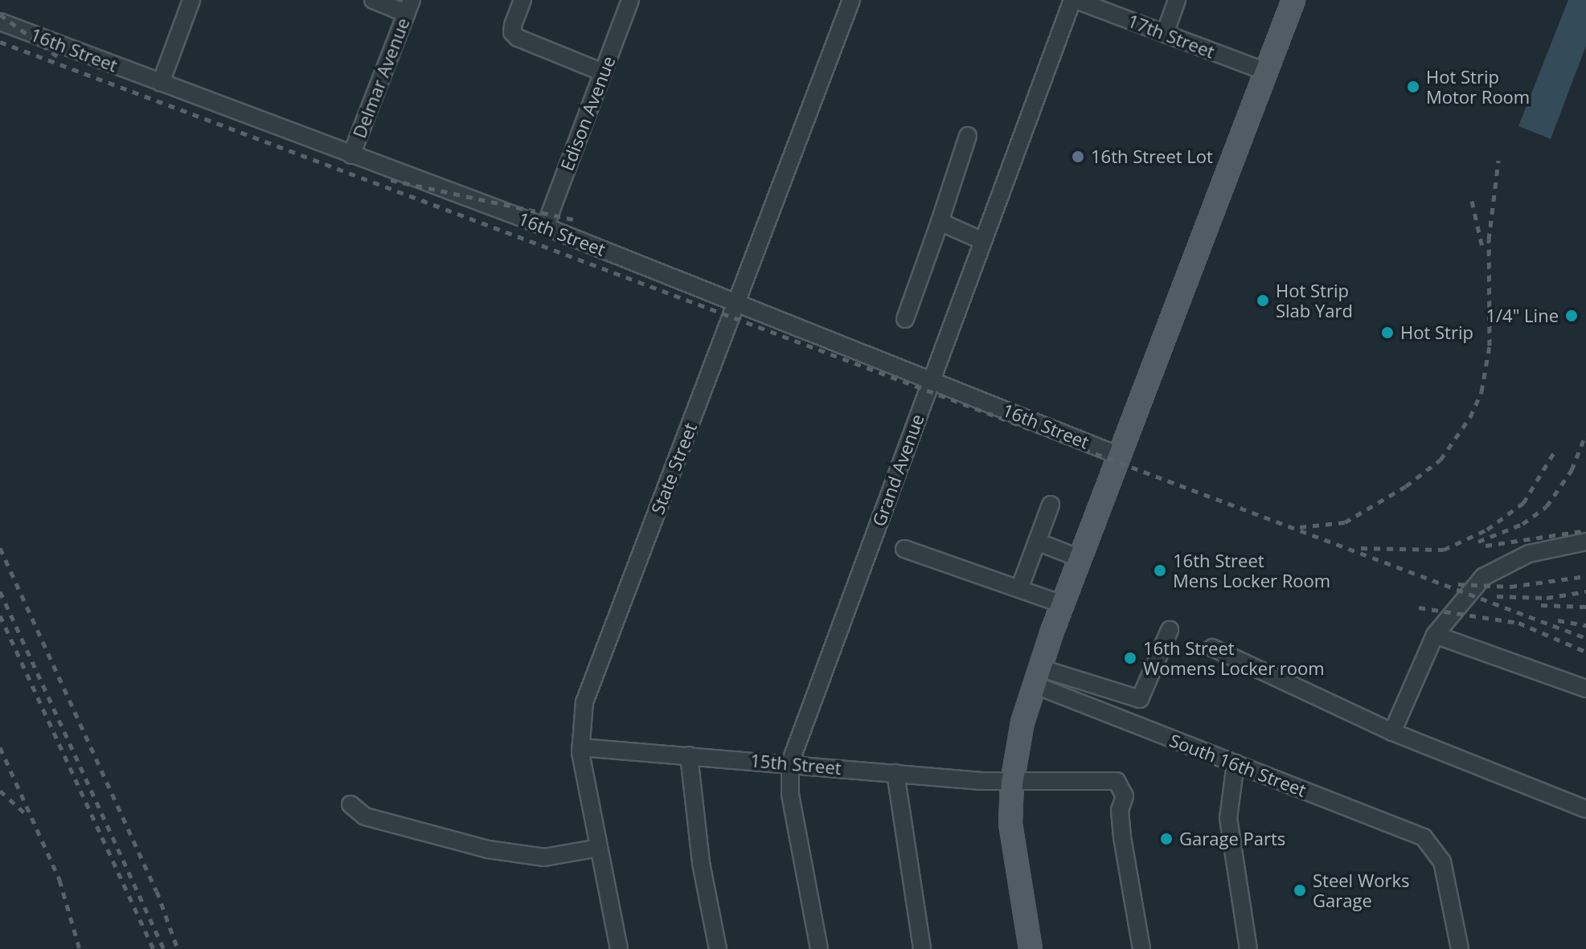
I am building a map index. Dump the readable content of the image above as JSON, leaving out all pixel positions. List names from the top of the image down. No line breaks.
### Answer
{"streets":{"street":["17th Street","16th Street","Delmar Avenue","Edison Avenue","State Street","Grand Avenue","15th Street","South 16th Street"]},"crossings":[["17th Street","Grand Avenue"],["16th Street","Delmar Avenue"],["16th Street","Edison Avenue"],["16th Street","State Street"],["16th Street","Grand Avenue"],["State Street","15th Street"],["Grand Avenue","15th Street"]],"places":["Hot Strip Motor Room","16th Street Lot","Hot Strip Slab Yard","1/4\" Line","Hot Strip","16th Street Mens Locker Room","16th Street Womens Locker room","Garage Parts","Steel Works Garage"]}
